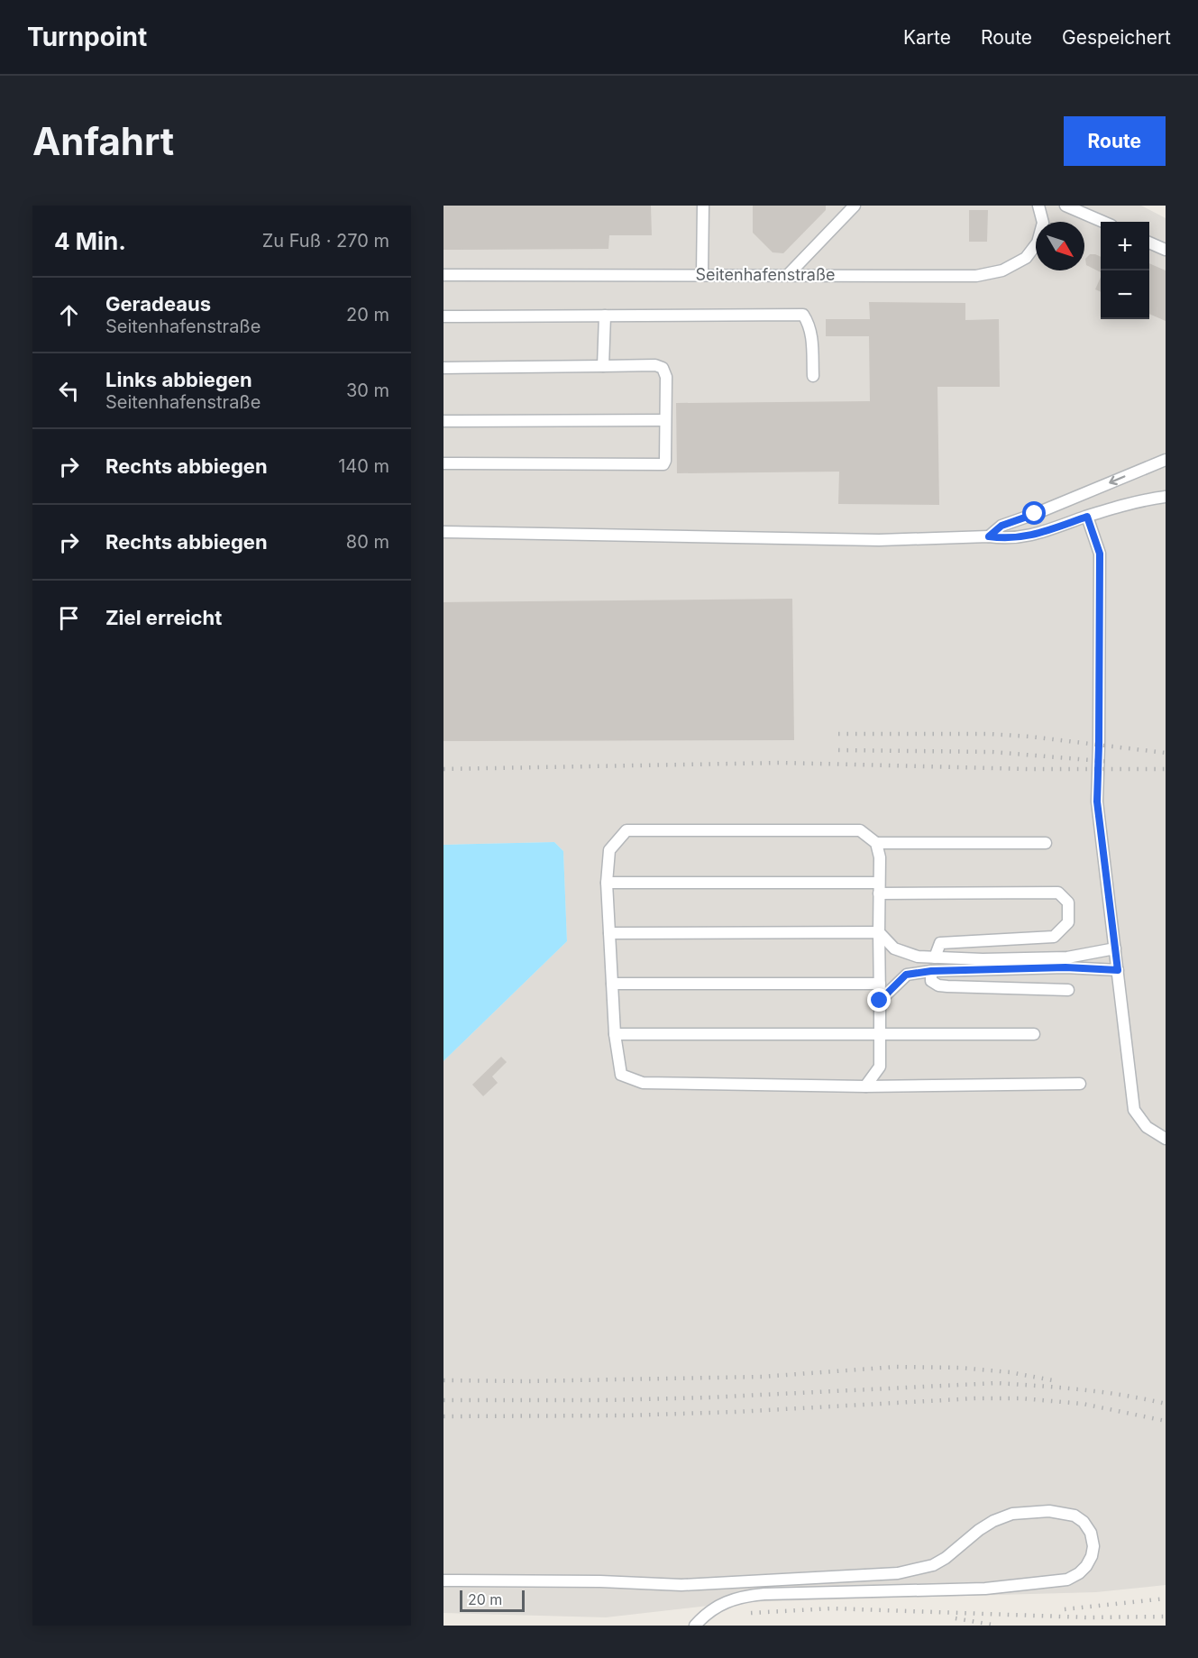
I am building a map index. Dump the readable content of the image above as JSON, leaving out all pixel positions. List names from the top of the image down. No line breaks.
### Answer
{"streets":{"lane":["Seitenhafenstraße"]},"scale_bar":"20 m","north":"bottom right","page":{"header":"Turnpoint","nav":["Karte","Route","Gespeichert"],"buttons":"Route","title":"Anfahrt","heading":["4 Min.","Zu Fuß · 270 m"],"map_buttons":["+","−"],"list":[["Geradeaus","Seitenhafenstraße","20 m"],["Links abbiegen","Seitenhafenstraße","30 m"],["Rechts abbiegen","140 m"],["Rechts abbiegen","80 m"],"Ziel erreicht"],"scale":"20 m"}}
